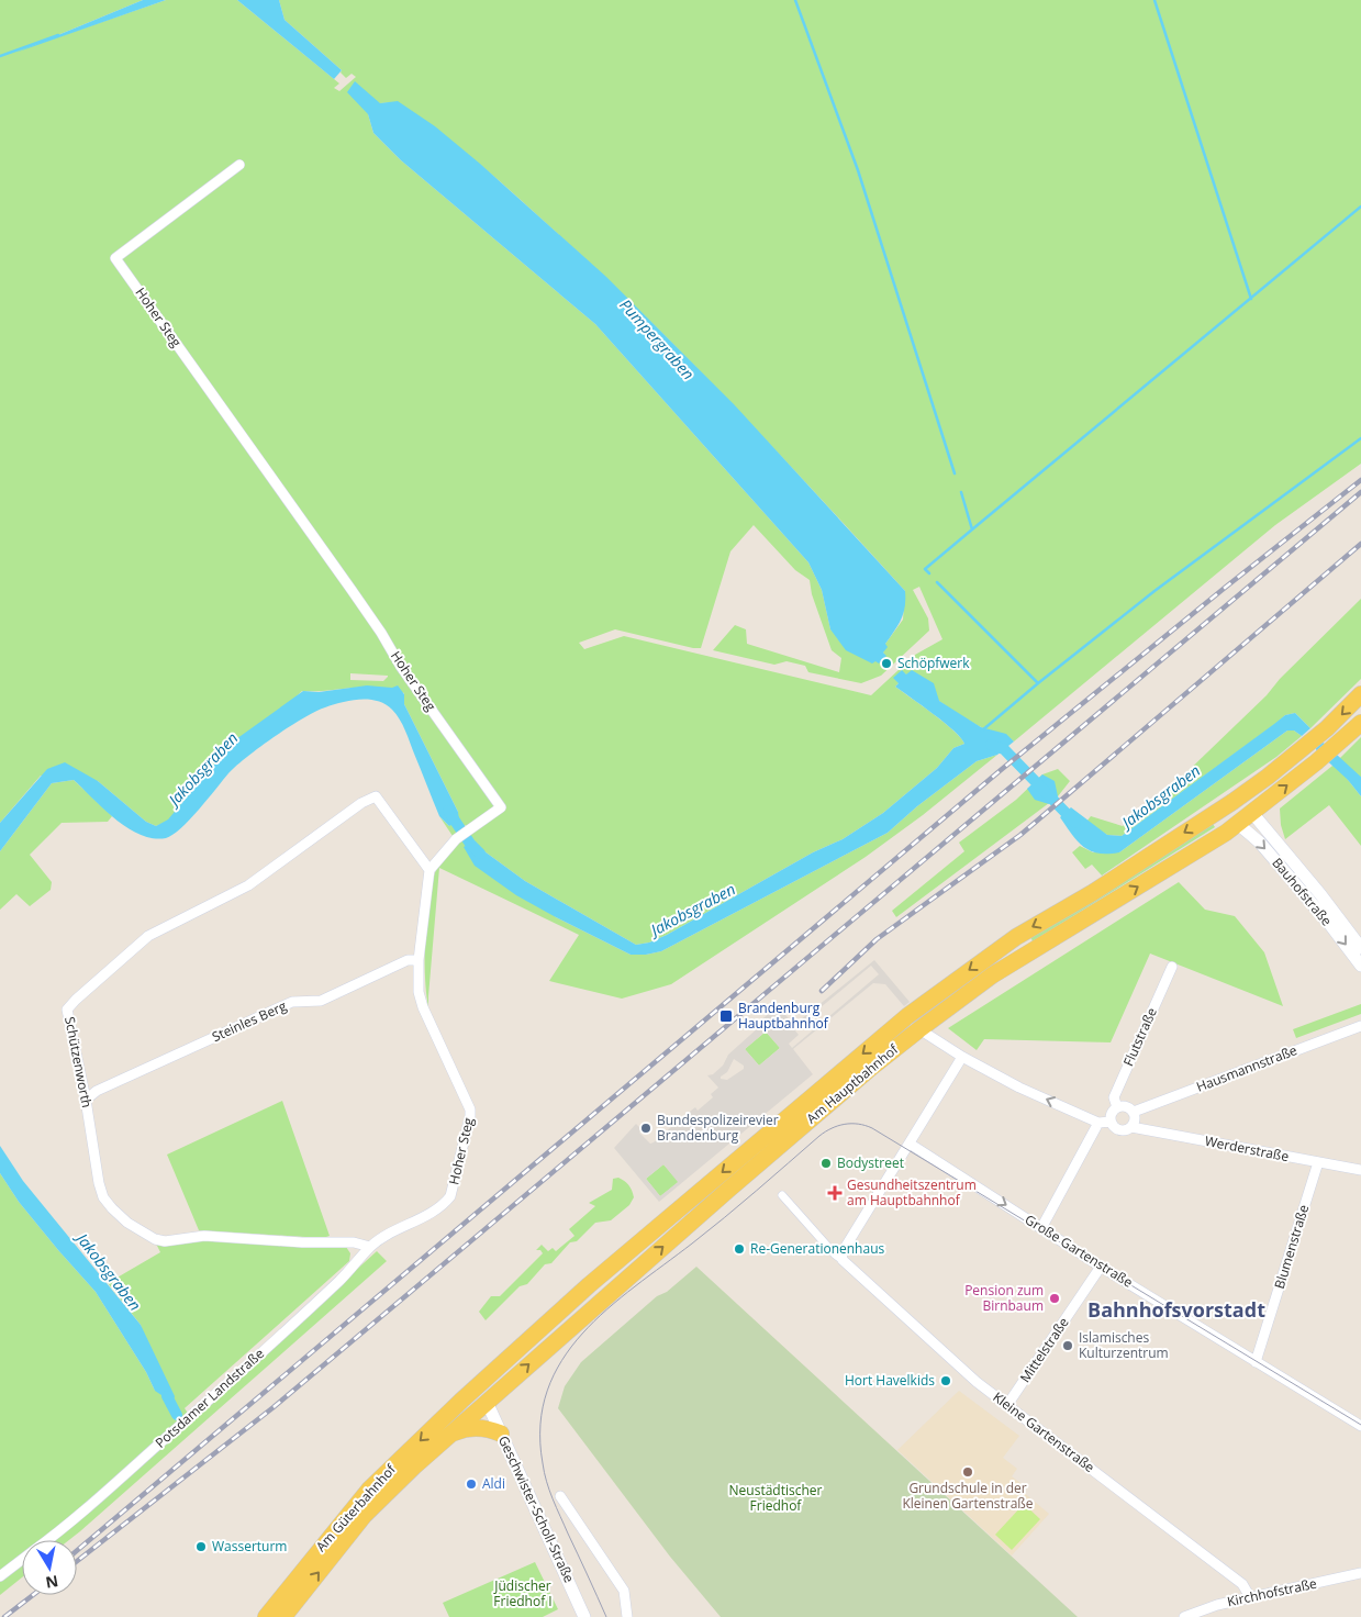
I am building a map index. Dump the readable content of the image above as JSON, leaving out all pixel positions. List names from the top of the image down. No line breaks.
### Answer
{"streets":{"main road":["Am Hauptbahnhof","Am Güterbahnhof"],"street":["Hoher Steg","Bauhofstraße","Steinles Berg","Flutstraße","Schützenworth","Hausmannstraße","Werderstraße","Blumenstraße","Große Gartenstraße","Mittelstraße","Potsdamer Landstraße","Kleine Gartenstraße","Geschwister-Scholl-Straße","Kirchhofstraße"]},"crossings":[["Hoher Steg","Steinles Berg"],["Hoher Steg","Schützenworth"],["Hoher Steg","Potsdamer Landstraße"],["Bauhofstraße","Am Hauptbahnhof"],["Steinles Berg","Schützenworth"],["Flutstraße","Hausmannstraße"],["Flutstraße","Werderstraße"],["Schützenworth","Potsdamer Landstraße"],["Hausmannstraße","Werderstraße"],["Am Hauptbahnhof","Am Güterbahnhof"],["Am Hauptbahnhof","Geschwister-Scholl-Straße"],["Werderstraße","Blumenstraße"],["Blumenstraße","Große Gartenstraße"],["Große Gartenstraße","Mittelstraße"],["Mittelstraße","Kleine Gartenstraße"],["Kleine Gartenstraße","Kirchhofstraße"],["Am Güterbahnhof","Geschwister-Scholl-Straße"]],"districts":["Bahnhofsvorstadt"],"water":["Pumpergraben","Jakobsgraben"],"parks":["Neustädtischer Friedhof","Jüdischer Friedhof I"],"places":{"other":["Schöpfwerk","Bundespolizeirevier Brandenburg","Bodystreet","Re-Generationenhaus","Pension zum Birnbaum","Islamisches Kulturzentrum","Hort Havelkids","Grundschule in der Kleinen Gartenstraße","Aldi","Wasserturm"],"transit":["Brandenburg Hauptbahnhof"],"health":["Gesundheitszentrum am Hauptbahnhof"]},"north":"bottom"}
